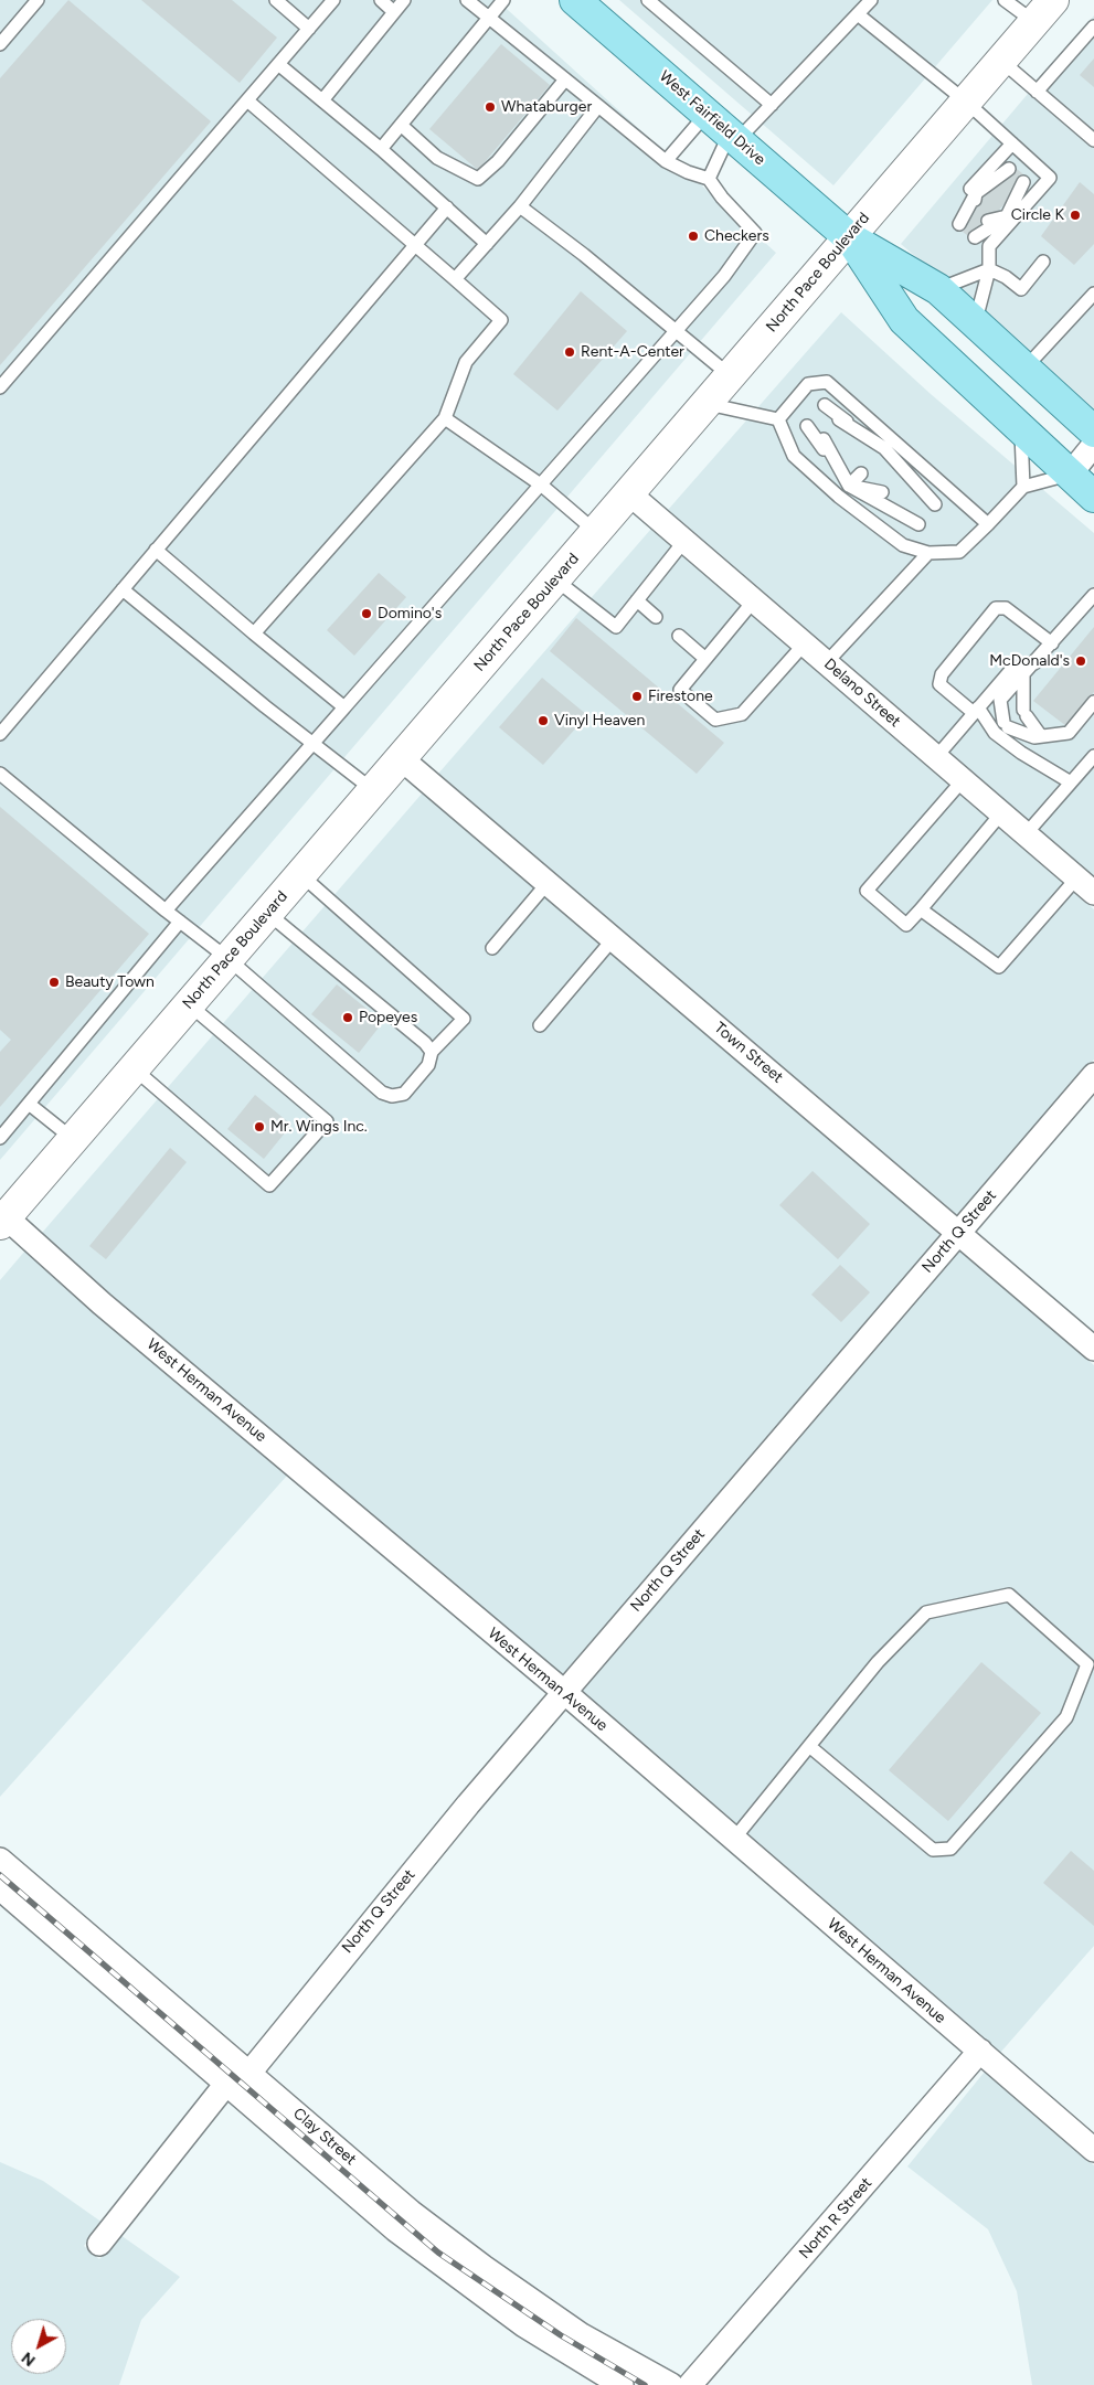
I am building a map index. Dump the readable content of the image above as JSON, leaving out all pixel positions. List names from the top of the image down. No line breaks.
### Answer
{"streets":{"main road":["West Fairfield Drive","North Pace Boulevard"],"street":["Delano Street","Town Street","North Q Street","West Herman Avenue","Clay Street","North R Street"]},"crossings":[["West Fairfield Drive","North Pace Boulevard"],["North Pace Boulevard","Delano Street"],["North Pace Boulevard","Town Street"],["North Pace Boulevard","West Herman Avenue"],["Town Street","North Q Street"],["North Q Street","West Herman Avenue"],["North Q Street","Clay Street"],["West Herman Avenue","North R Street"]],"places":["Whataburger","Circle K","Checkers","Rent-A-Center","Domino's","McDonald's","Firestone","Vinyl Heaven","Beauty Town","Popeyes","Mr. Wings Inc."],"north":"bottom left"}
